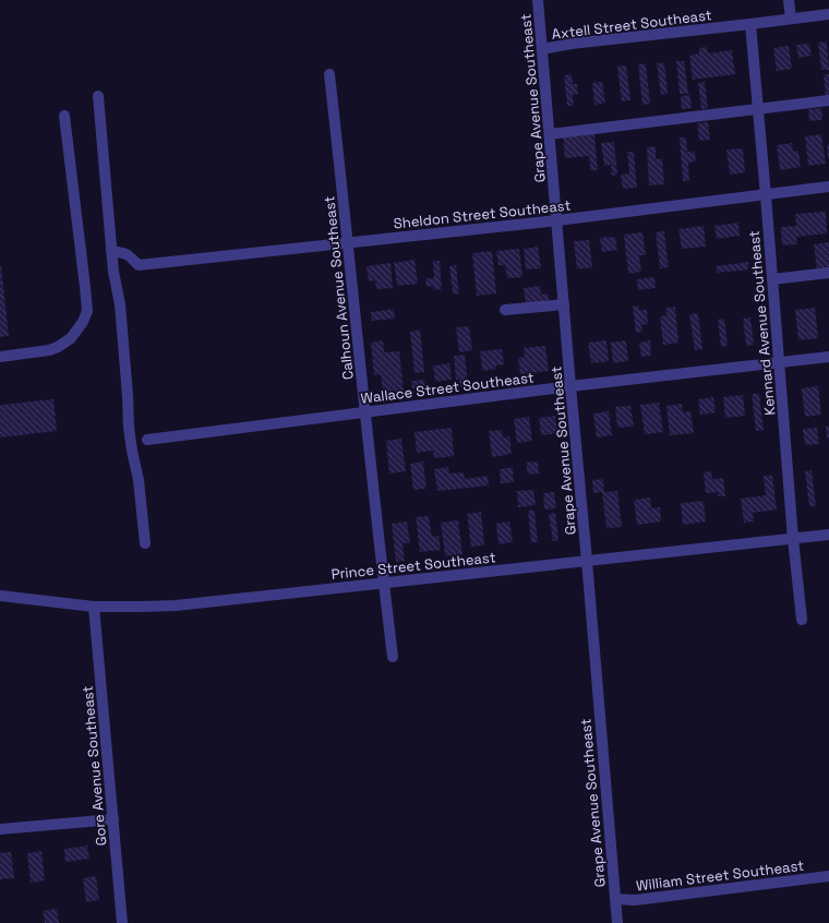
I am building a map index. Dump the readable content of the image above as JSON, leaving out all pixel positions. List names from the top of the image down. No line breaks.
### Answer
{"streets":{"street":["Axtell Street Southeast","Grape Avenue Southeast","Sheldon Street Southeast","Calhoun Avenue Southeast","Kennard Avenue Southeast","Wallace Street Southeast","Prince Street Southeast","Gore Avenue Southeast","William Street Southeast"]},"crossings":[["Axtell Street Southeast","Grape Avenue Southeast"],["Axtell Street Southeast","Kennard Avenue Southeast"],["Grape Avenue Southeast","Sheldon Street Southeast"],["Grape Avenue Southeast","Wallace Street Southeast"],["Grape Avenue Southeast","Prince Street Southeast"],["Grape Avenue Southeast","William Street Southeast"],["Sheldon Street Southeast","Calhoun Avenue Southeast"],["Sheldon Street Southeast","Kennard Avenue Southeast"],["Calhoun Avenue Southeast","Wallace Street Southeast"],["Calhoun Avenue Southeast","Prince Street Southeast"],["Kennard Avenue Southeast","Wallace Street Southeast"],["Kennard Avenue Southeast","Prince Street Southeast"],["Prince Street Southeast","Gore Avenue Southeast"]]}
